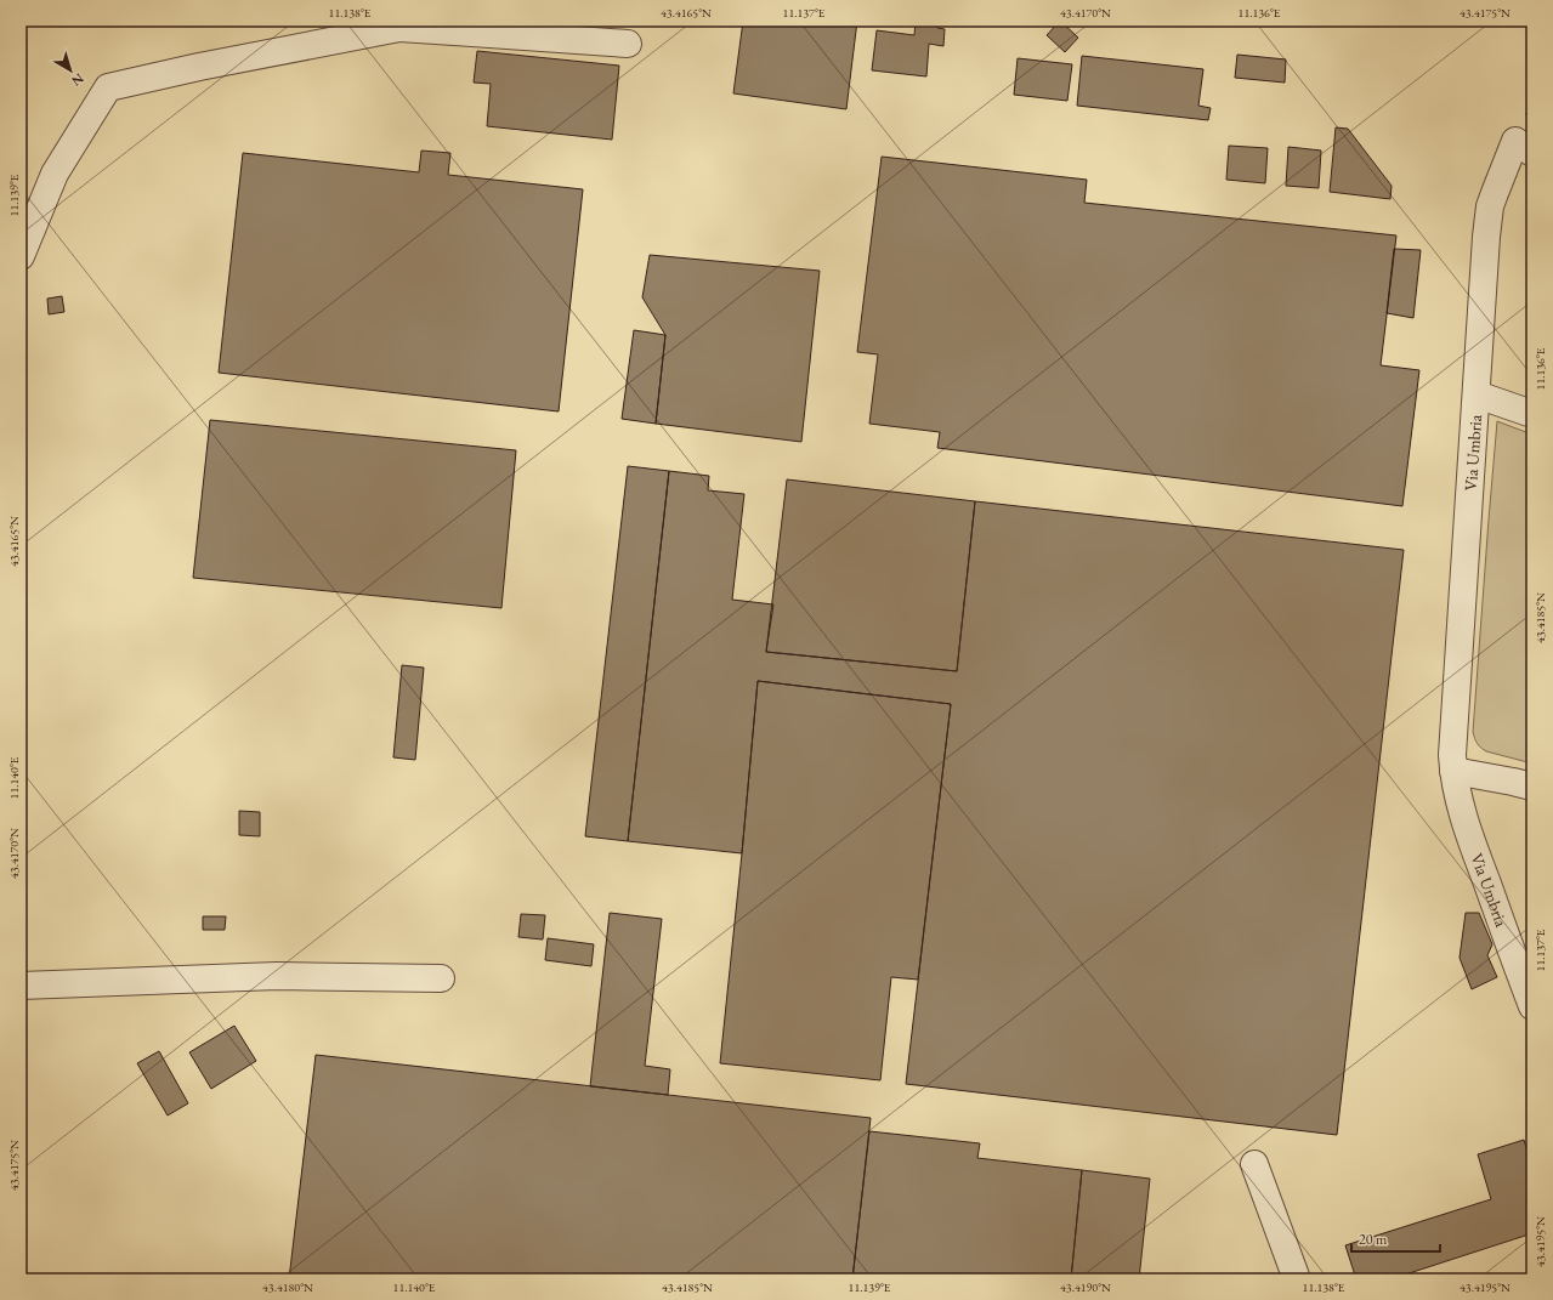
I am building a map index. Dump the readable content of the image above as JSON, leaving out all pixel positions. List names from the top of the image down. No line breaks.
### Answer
{"streets":{"street":["Via Umbria"]},"scale_bar":"20 m","north":"bottom right","coordinates":["11.138°E","43.4165°N","11.137°E","43.4170°N","11.136°E","43.4175°N","11.139°E","43.4185°N","11.140°E","43.4195°N","43.4180°N","43.4190°N"]}
